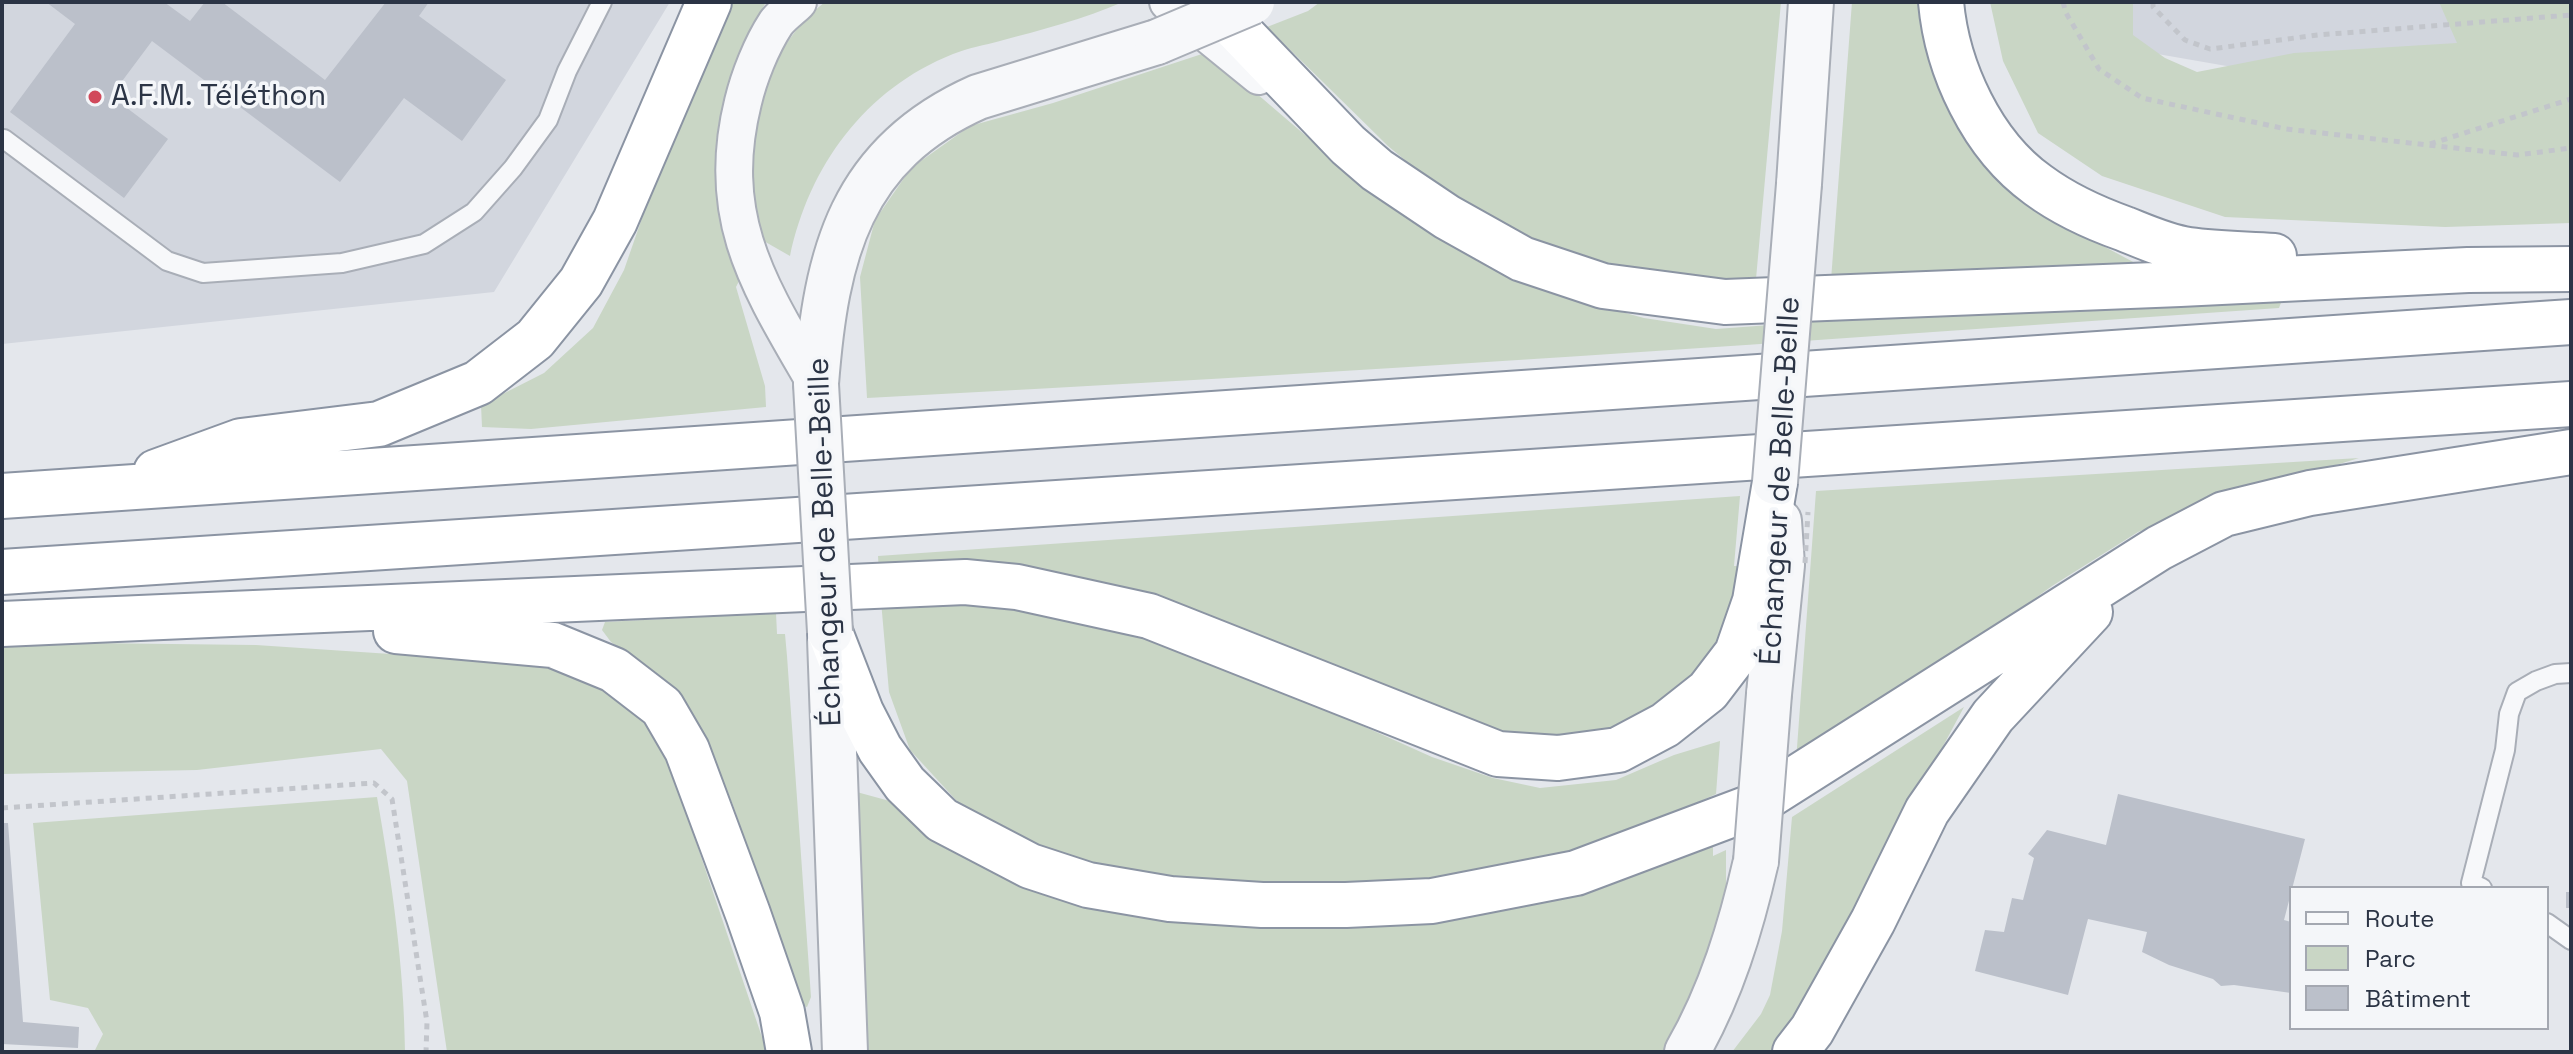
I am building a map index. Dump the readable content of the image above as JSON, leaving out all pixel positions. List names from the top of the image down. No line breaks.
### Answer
{"streets":{"street":["Échangeur de Belle-Beille"]},"places":["A.F.M. Téléthon"],"legend":["Route","Parc","Bâtiment"]}
